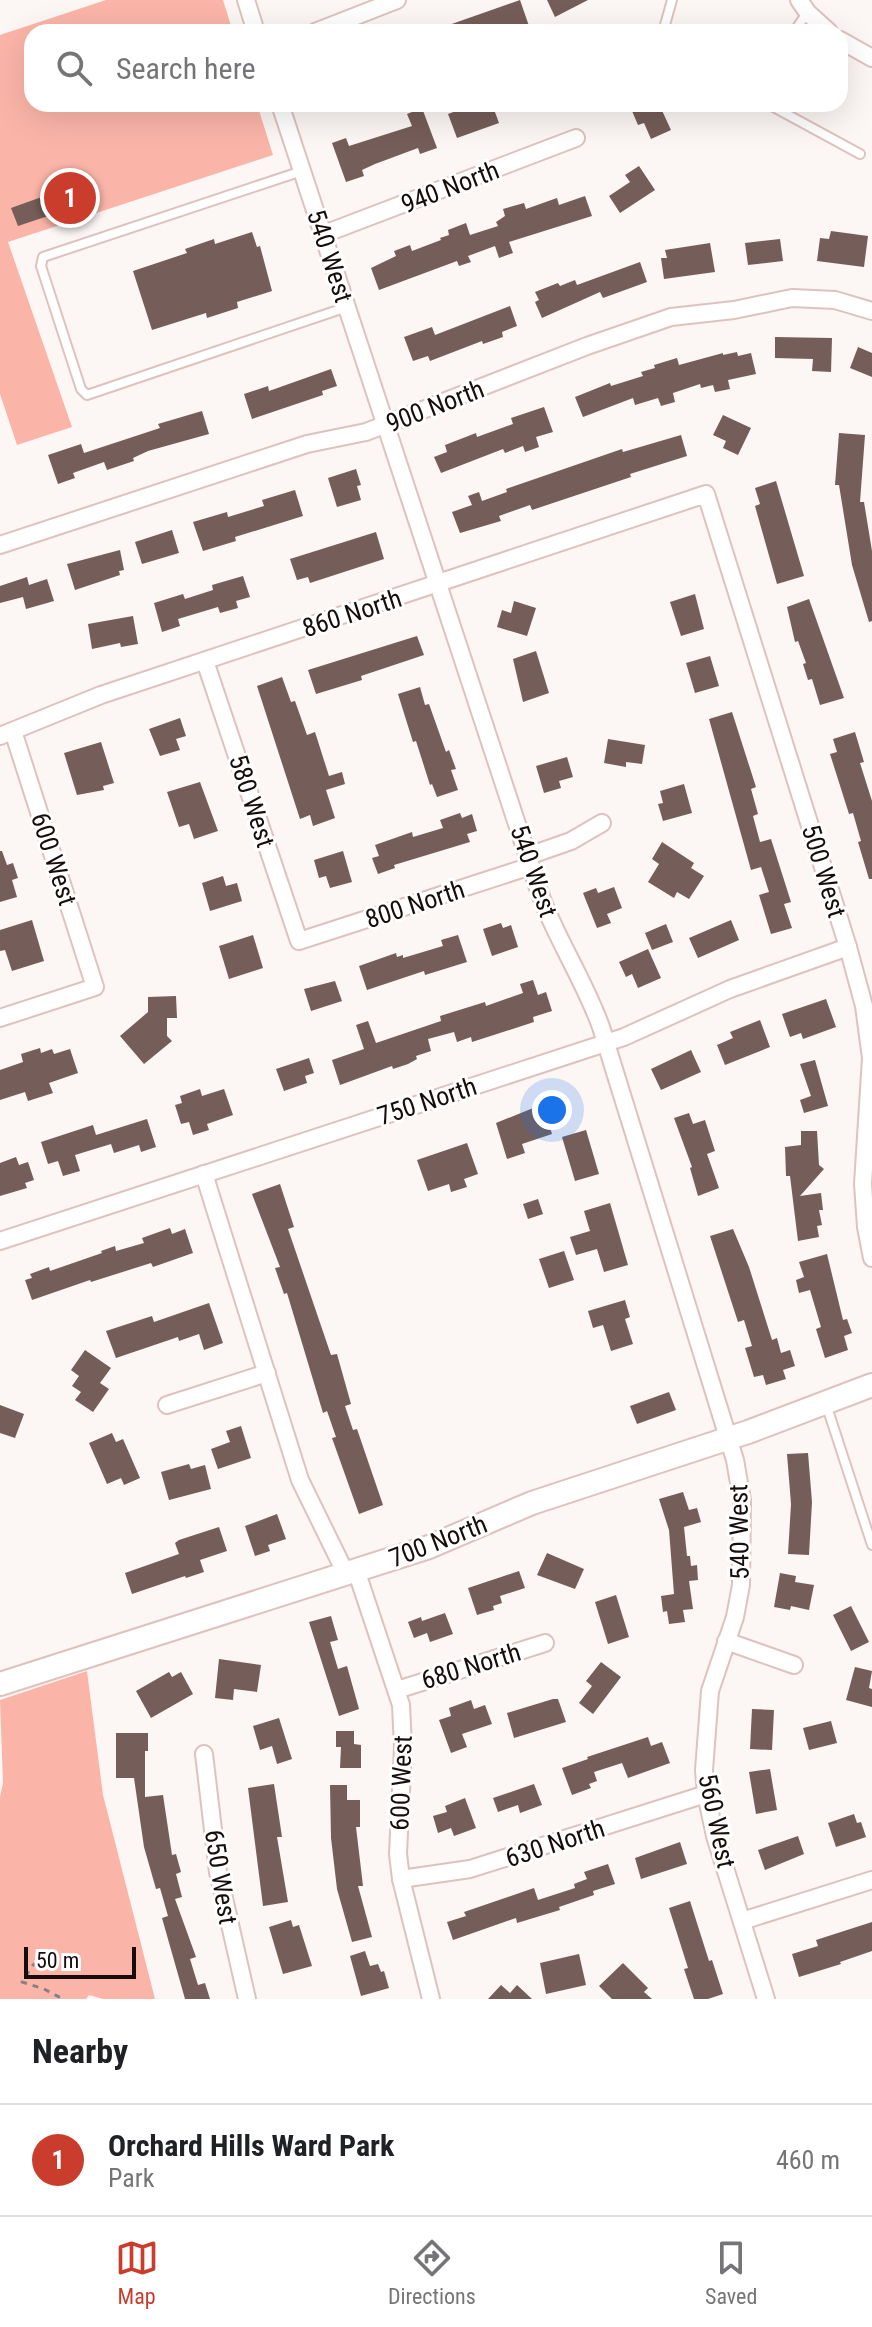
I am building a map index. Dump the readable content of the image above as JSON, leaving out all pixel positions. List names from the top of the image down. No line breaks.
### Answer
{"streets":{"street":["940 North","540 West","900 North","860 North","580 West","600 West","500 West","800 North","750 North","700 North","680 North","560 West","630 North","650 West"]},"crossings":[["940 North","540 West"],["540 West","900 North"],["540 West","860 North"],["540 West","800 North"],["540 West","750 North"],["540 West","700 North"],["540 West","560 West"],["860 North","580 West"],["860 North","600 West"],["860 North","500 West"],["580 West","800 North"],["600 West","750 North"],["600 West","700 North"],["600 West","680 North"],["600 West","630 North"],["500 West","750 North"],["560 West","630 North"]],"scale_bar":"50 m","page":{"search":"Search here","pins":"1","scale":"50 m","heading":"Nearby","list":[{"mark":"1","name":"Orchard Hills Ward Park","note":"Park","value":"460 m"}],"nav":["Map","Directions","Saved"]}}
